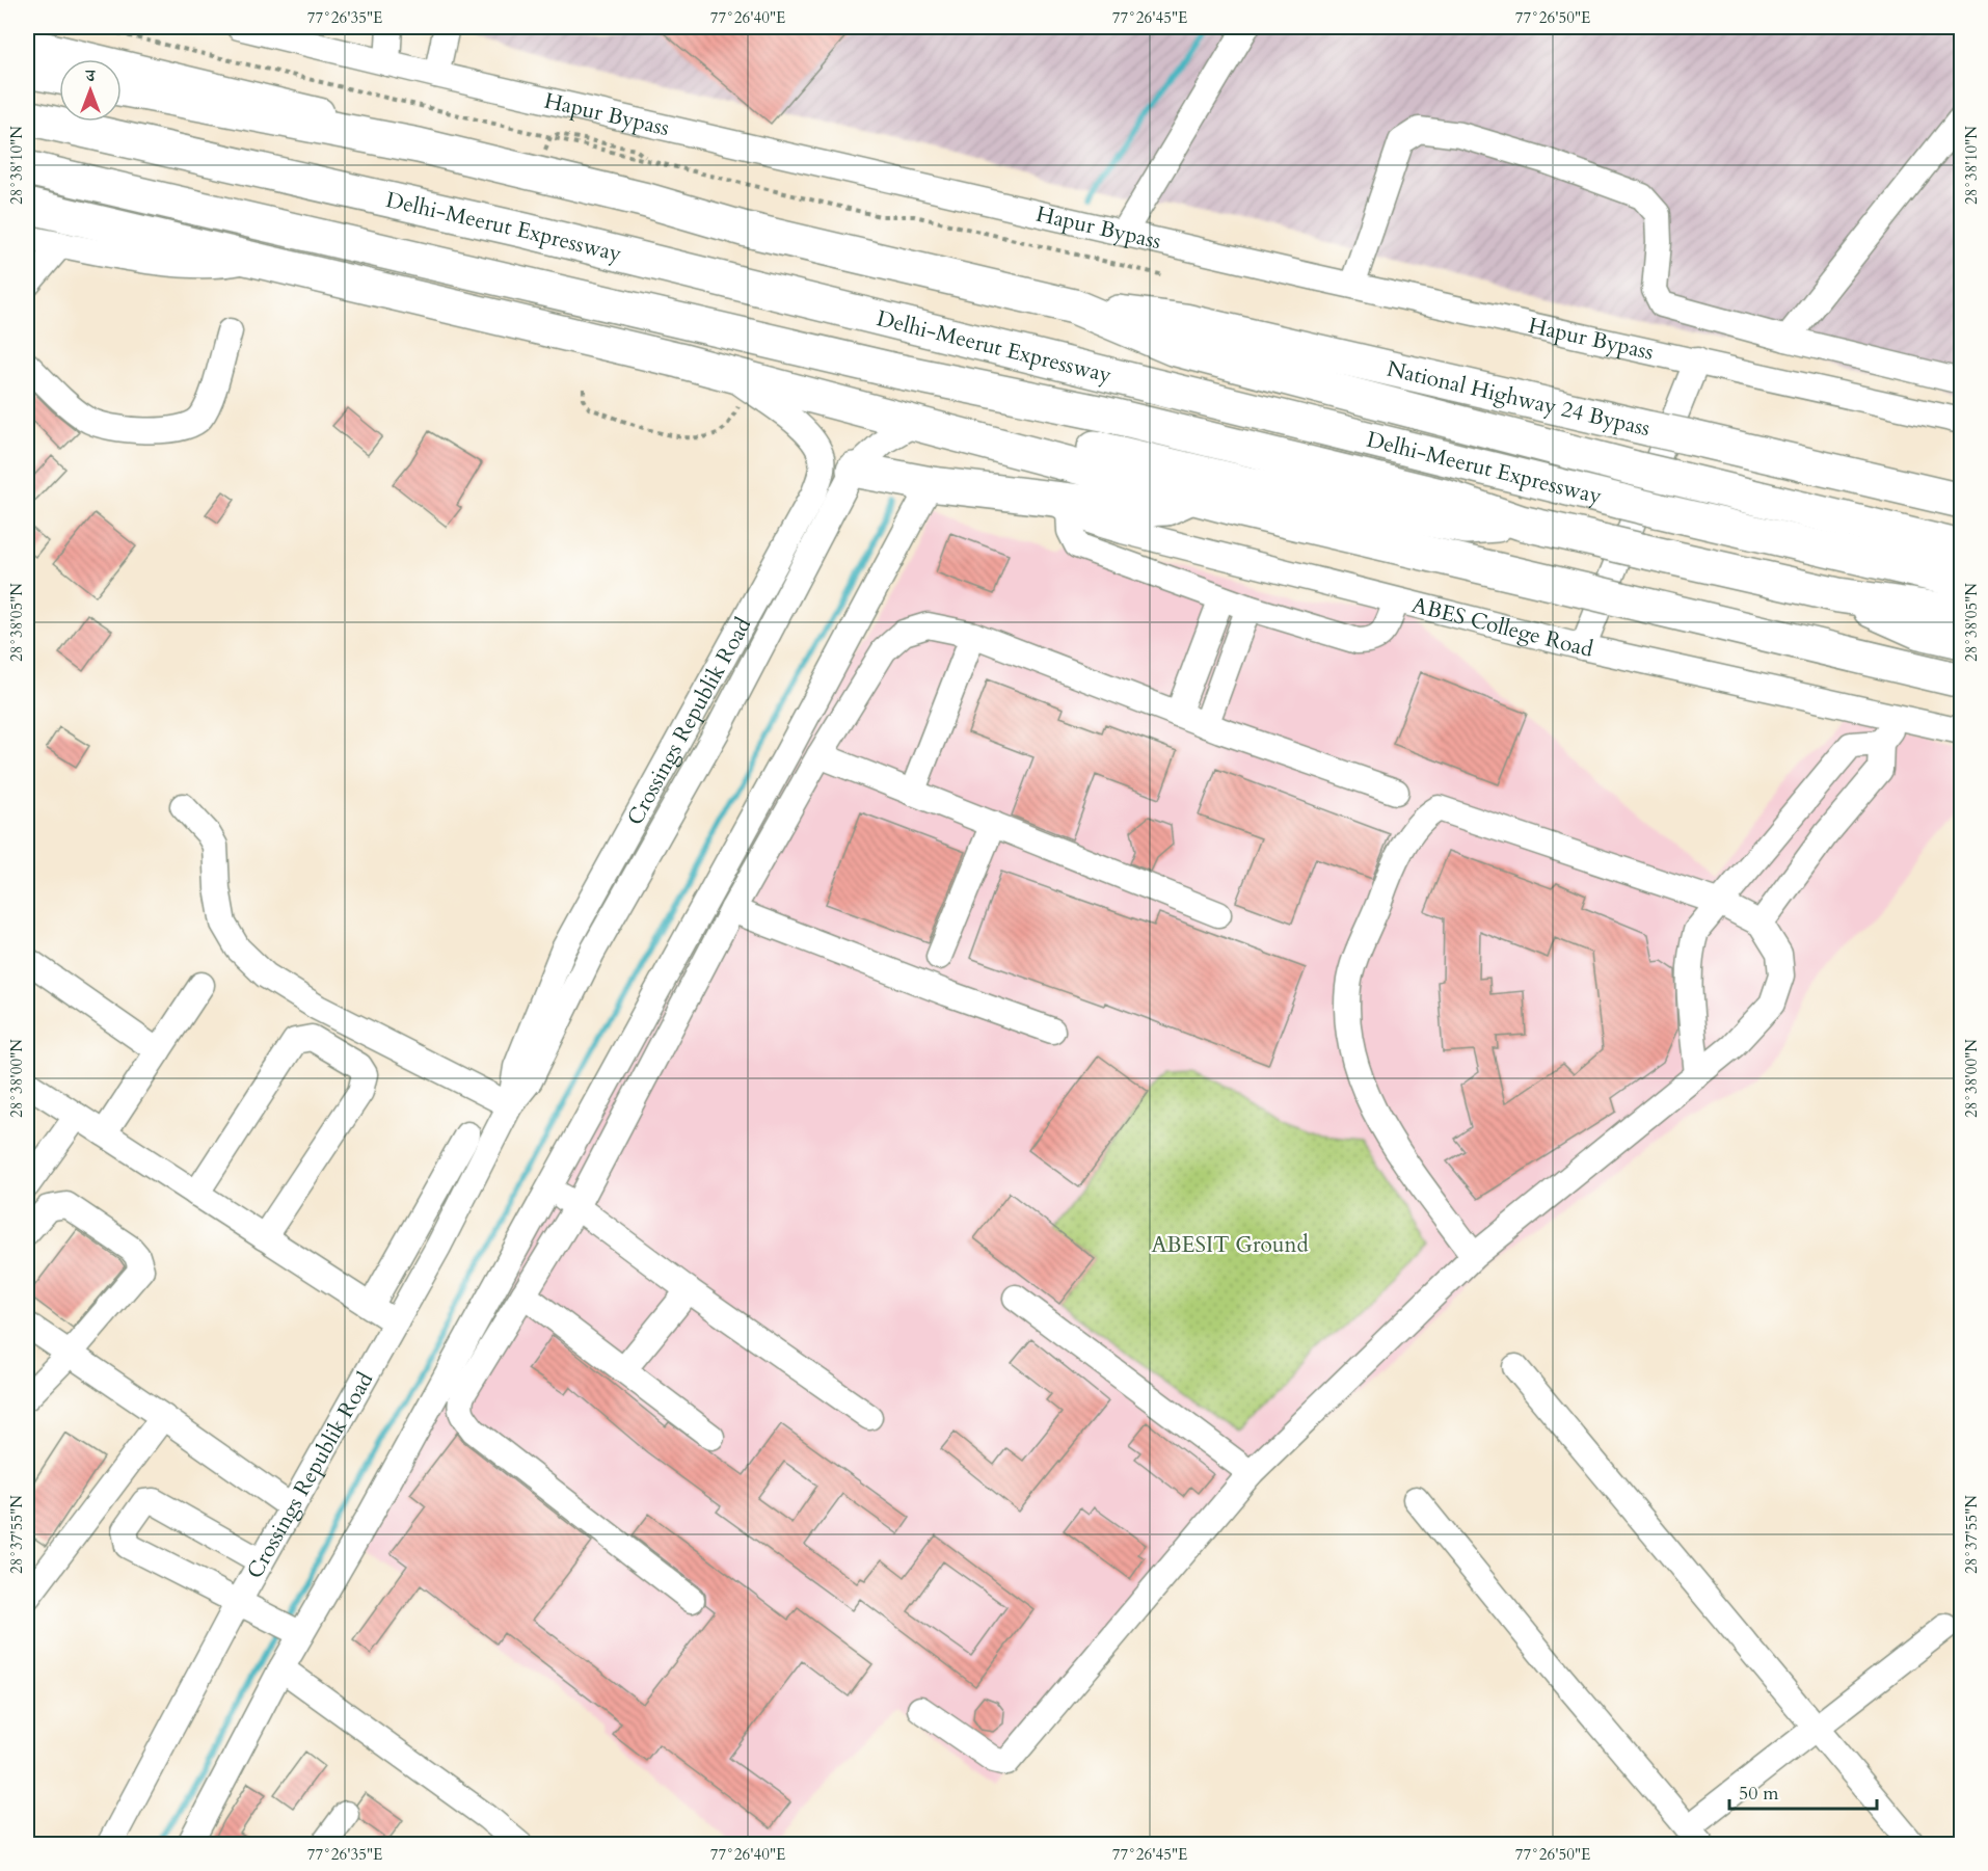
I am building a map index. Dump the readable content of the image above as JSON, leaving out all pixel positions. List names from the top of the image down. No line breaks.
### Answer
{"streets":{"highway":["Delhi-Meerut Expressway","National Highway 24 Bypass"],"street":["Hapur Bypass","ABES College Road","Crossings Republik Road"]},"parks":["ABESIT Ground"],"scale_bar":"50 m","north":"top","coordinates":["77°26'35\"E","77°26'40\"E","77°26'45\"E","77°26'50\"E","28°38'10\"N","28°38'05\"N","28°38'00\"N","28°37'55\"N"]}
